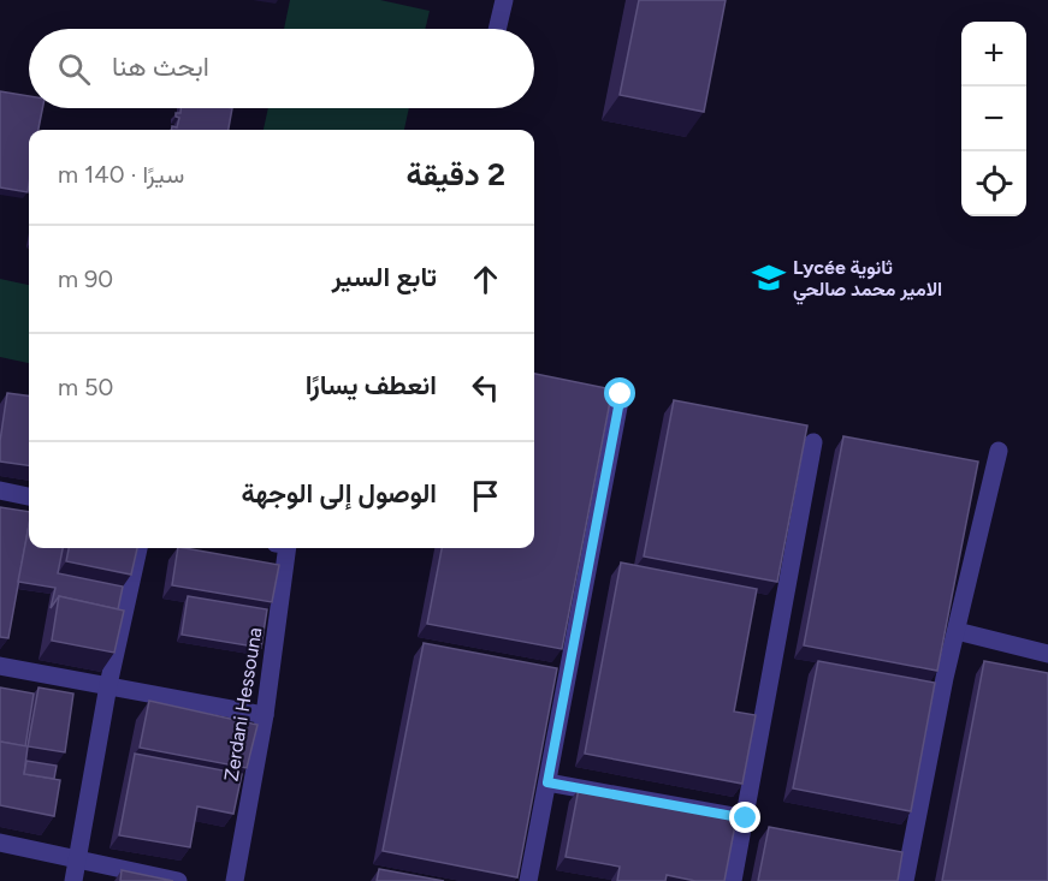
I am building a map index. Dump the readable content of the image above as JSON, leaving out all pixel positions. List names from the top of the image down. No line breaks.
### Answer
{"streets":{"street":["Zerdani Hessouna"]},"places":{"school or university":["Lycée ثانوية الامير محمد صالحي"]},"page":{"map_buttons":["+","−"],"search":"ابحث هنا","heading":["2 دقيقة","سيرًا · 140 m"],"list":[["تابع السير","90 m"],["انعطف يسارًا","50 m"],"الوصول إلى الوجهة"]}}
